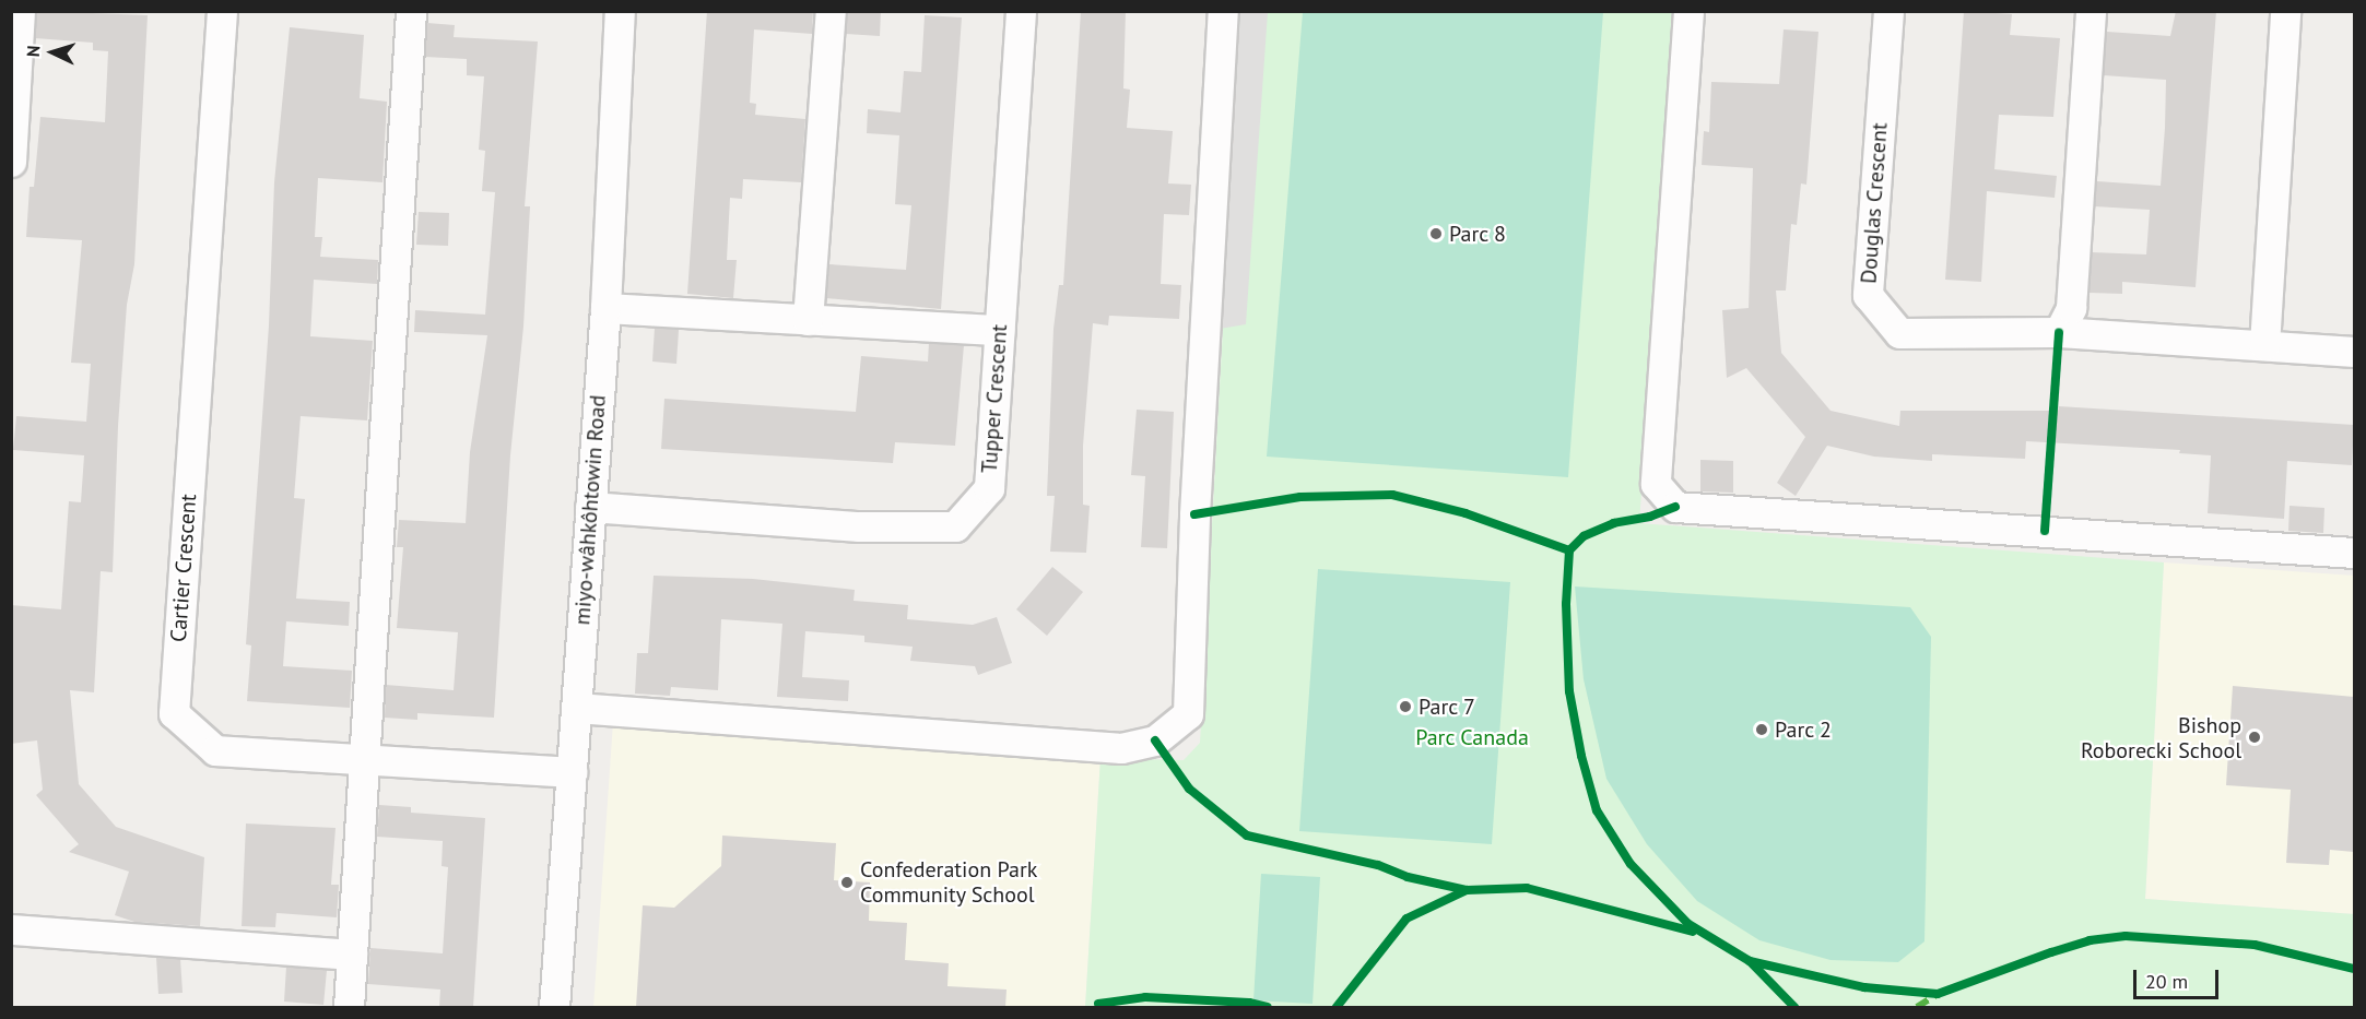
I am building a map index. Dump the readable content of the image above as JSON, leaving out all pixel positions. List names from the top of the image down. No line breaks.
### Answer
{"streets":{"street":["Douglas Crescent","Tupper Crescent","miyo-wâhkôhtowin Road","Cartier Crescent"]},"crossings":[["Tupper Crescent","miyo-wâhkôhtowin Road"],["miyo-wâhkôhtowin Road","Cartier Crescent"]],"parks":["Parc Canada"],"places":["Parc 8","Parc 7","Parc 2","Bishop Roborecki School","Confederation Park Community School"],"scale_bar":"20 m","north":"left"}
